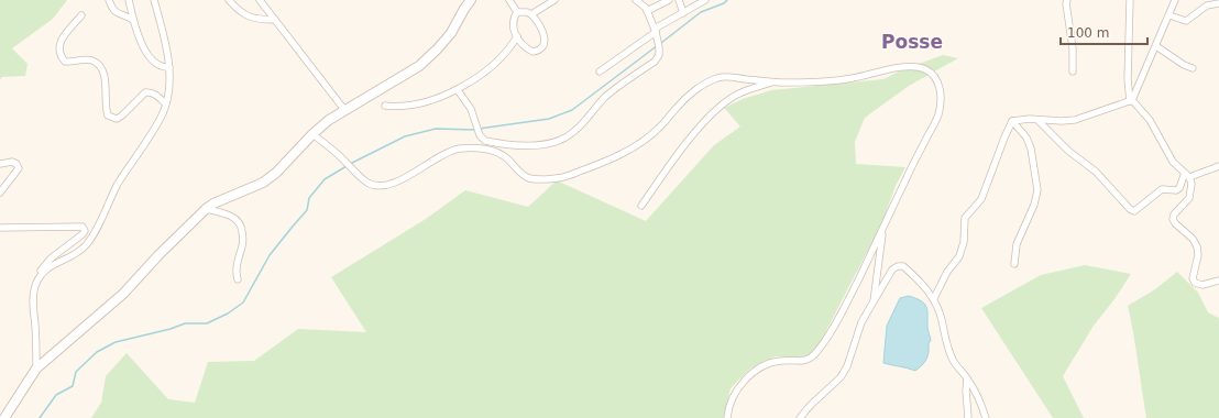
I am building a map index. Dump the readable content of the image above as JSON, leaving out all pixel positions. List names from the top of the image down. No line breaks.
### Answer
{"districts":["Posse"],"scale_bar":"100 m"}
